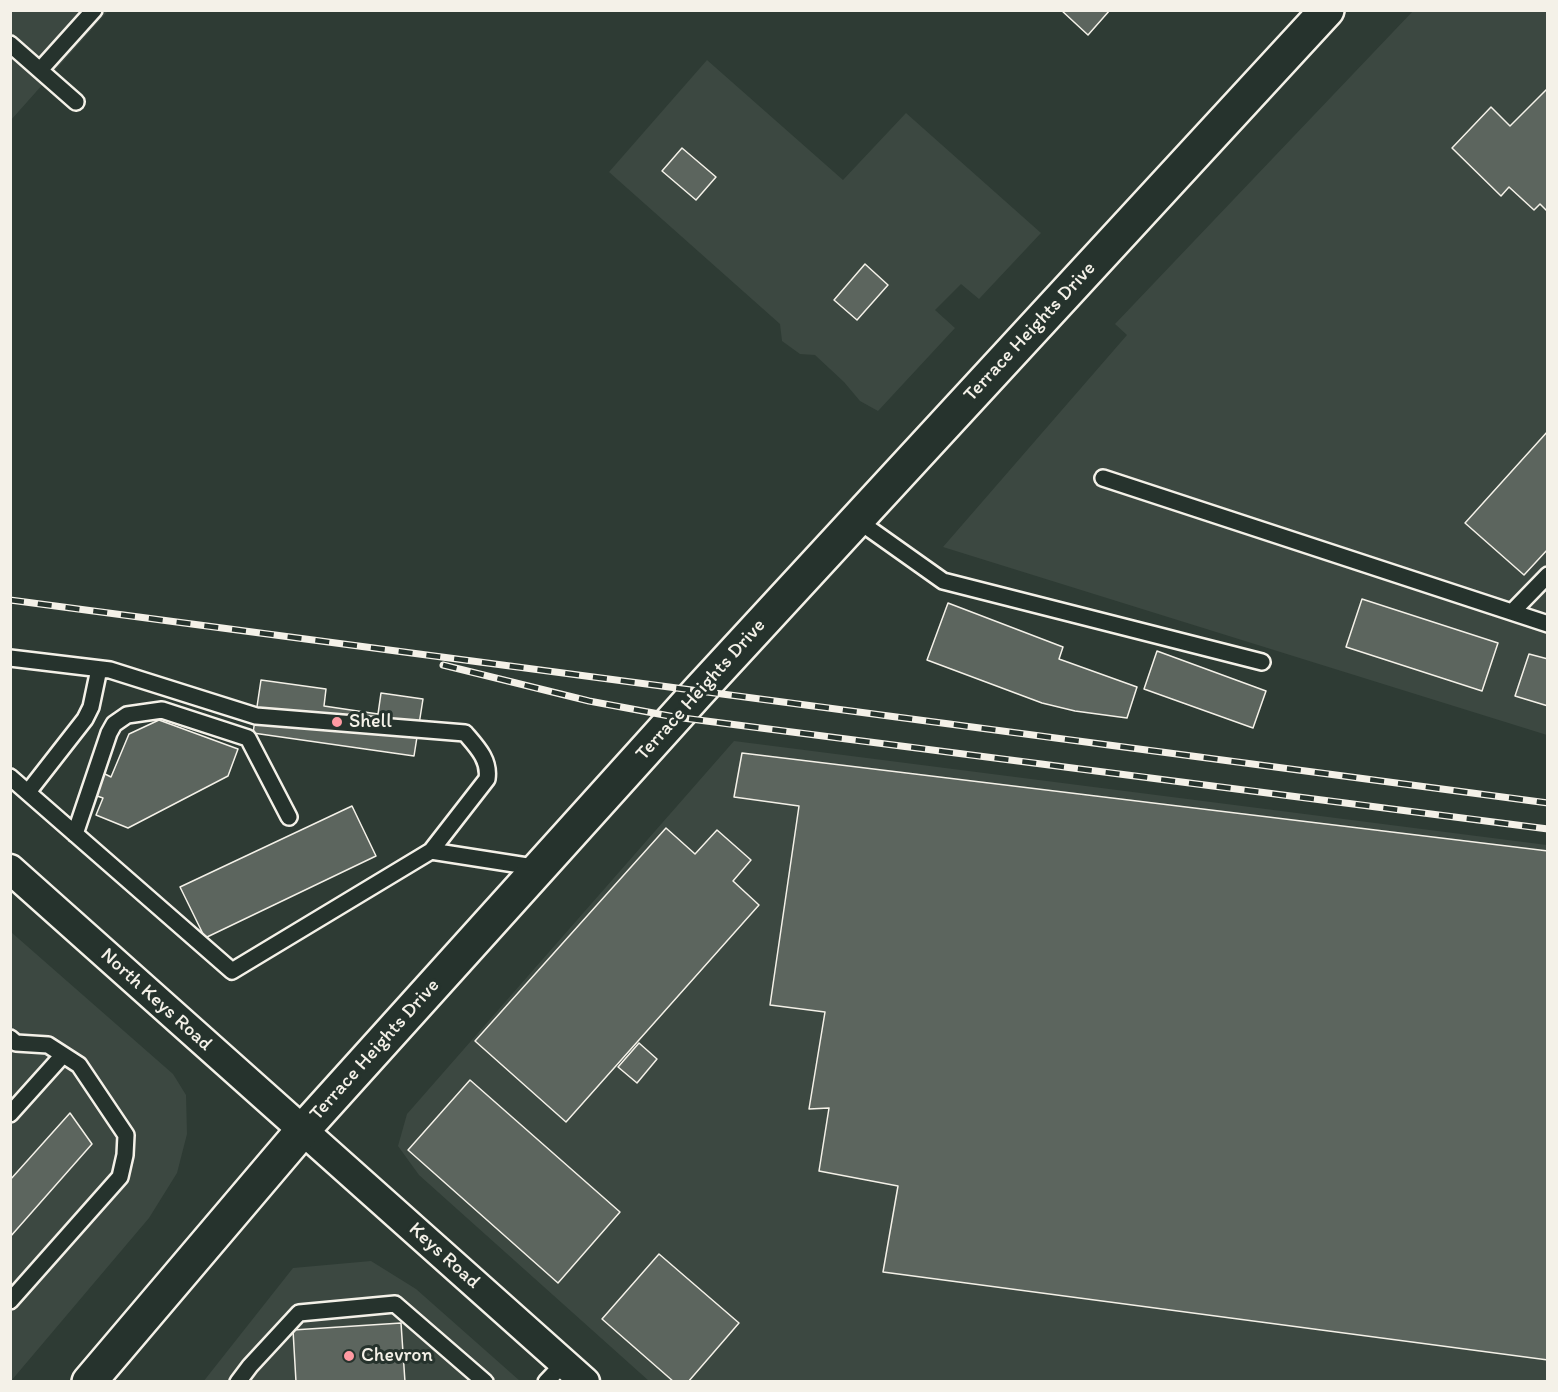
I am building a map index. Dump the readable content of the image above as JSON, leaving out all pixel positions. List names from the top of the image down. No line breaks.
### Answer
{"streets":{"main road":["Terrace Heights Drive"],"street":["North Keys Road","Keys Road"]},"crossings":[["Terrace Heights Drive","North Keys Road"],["Terrace Heights Drive","Keys Road"],["North Keys Road","Keys Road"]],"places":["Shell","Chevron"]}
